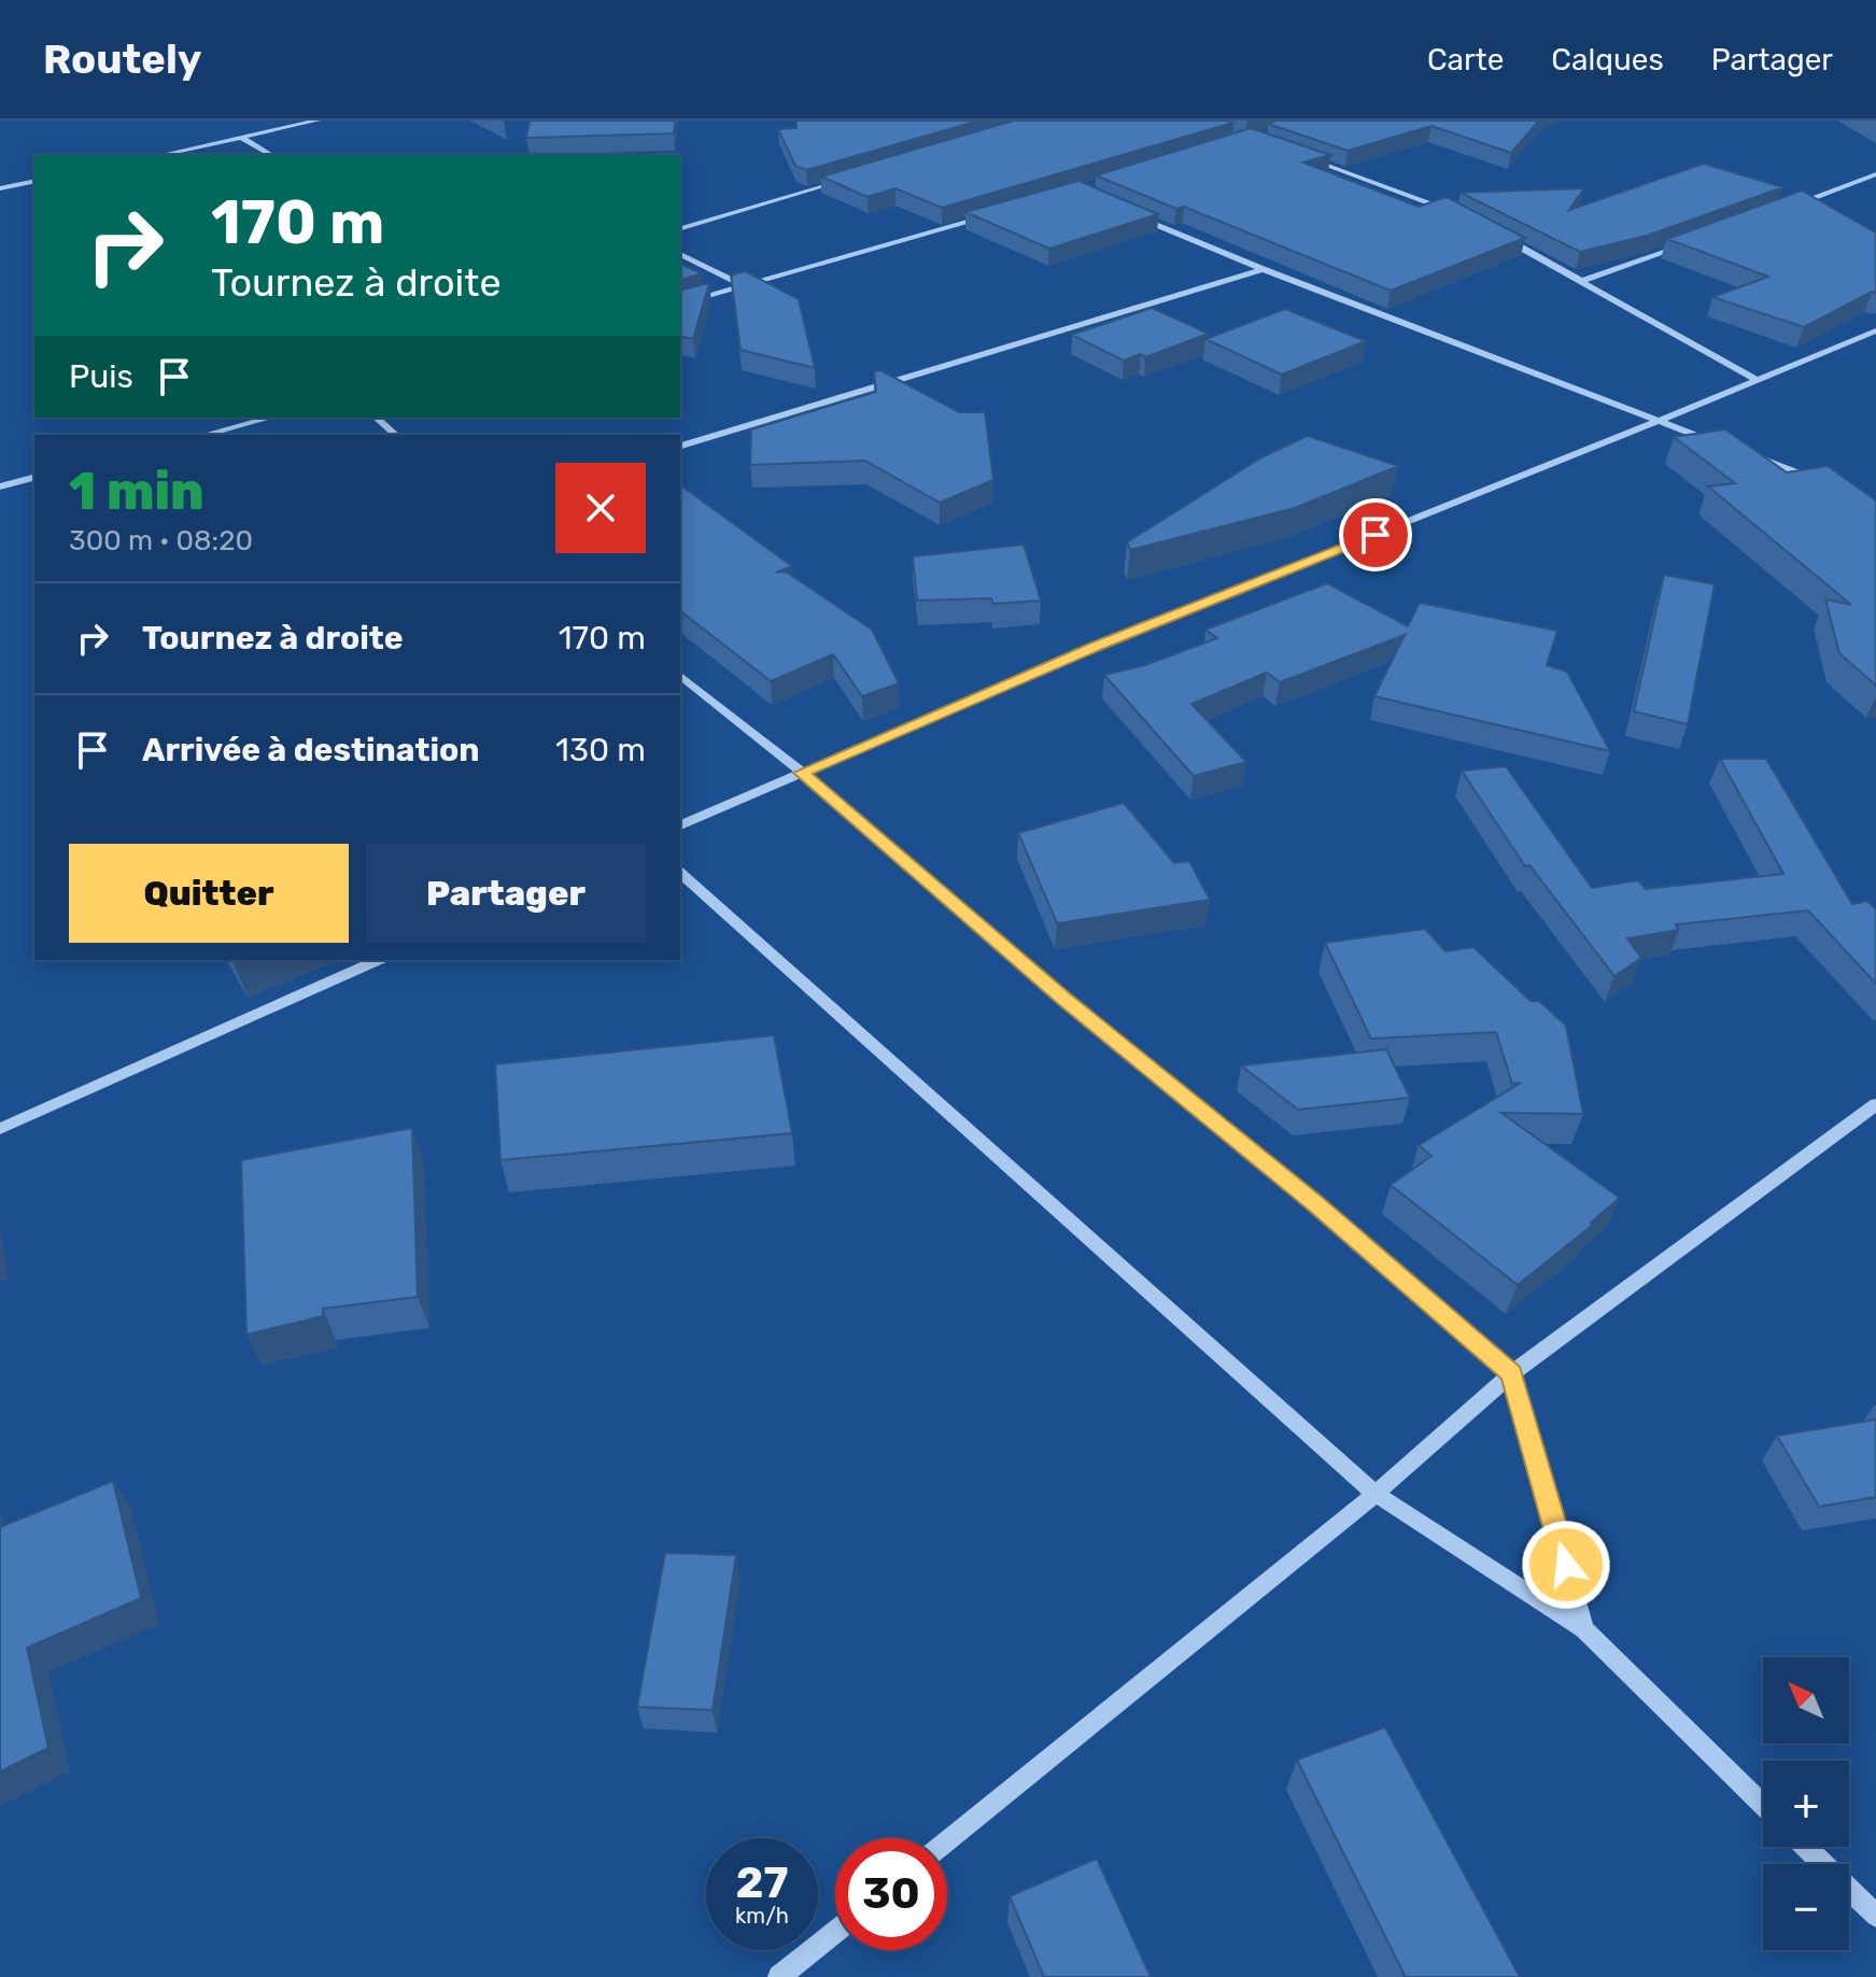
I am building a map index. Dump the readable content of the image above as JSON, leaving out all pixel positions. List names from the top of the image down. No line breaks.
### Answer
{"north":"top left","page":{"header":"Routely","nav":["Carte","Calques","Partager"],"turn":["170 m","Tournez à droite"],"then":"Puis","heading":["1 min","300 m · 08:20"],"list":[{"name":"Tournez à droite","value":"170 m"},{"name":"Arrivée à destination","value":"130 m"}],"buttons":["Quitter","Partager"],"map_buttons":["+","−"],"speed":"27 km/h","limit":"30"}}
